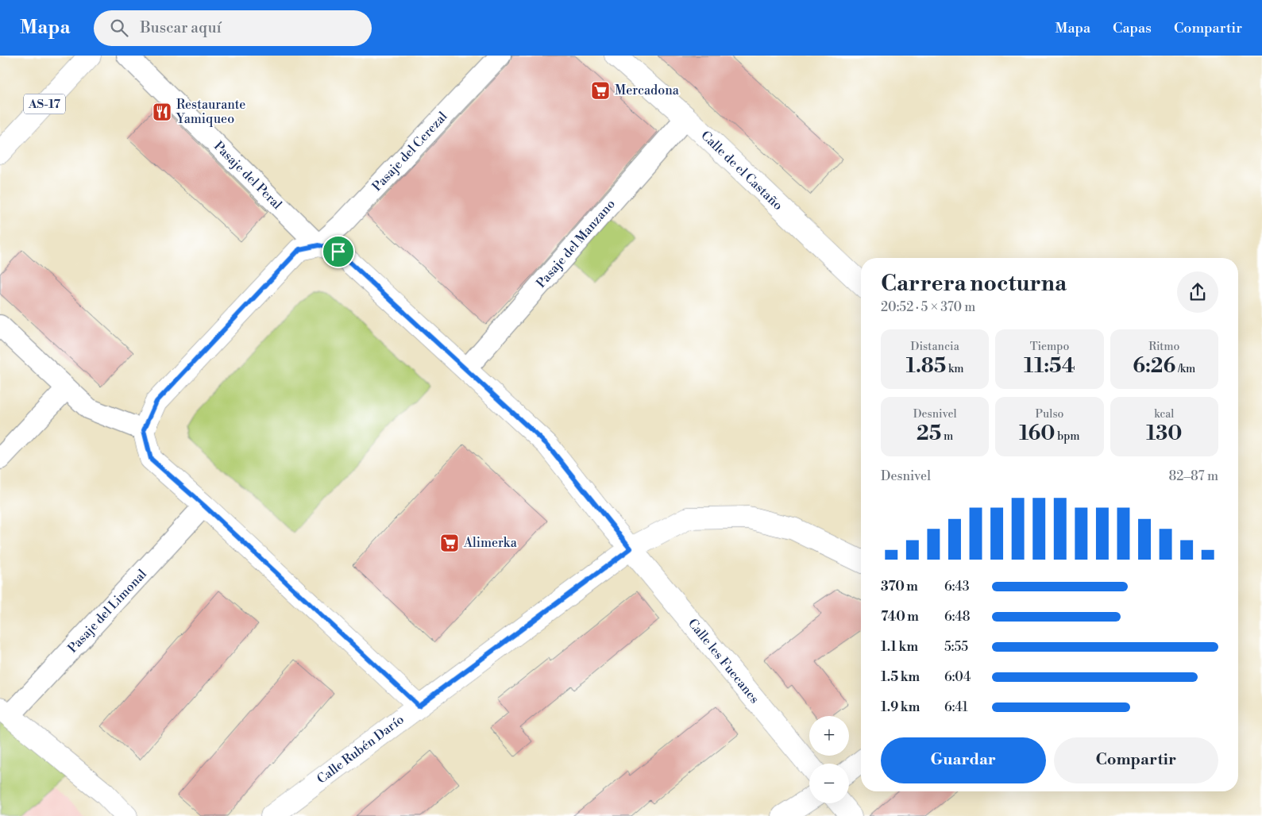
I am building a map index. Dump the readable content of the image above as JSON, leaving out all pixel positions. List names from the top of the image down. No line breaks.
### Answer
{"streets":{"street":["AS-17","Pasaje del Cerezal","Calle de el Castaño","Pasaje del Peral","Pasaje del Manzano","Pasaje del Limonal","Calle les Fuecanes","Calle Rubén Darío"]},"crossings":[["Pasaje del Cerezal","Pasaje del Peral"],["Pasaje del Cerezal","Calle les Fuecanes"],["Calle de el Castaño","Pasaje del Manzano"],["Pasaje del Peral","Calle les Fuecanes"],["Pasaje del Manzano","Calle les Fuecanes"],["Calle les Fuecanes","Calle Rubén Darío"]],"places":{"supermarket":["Mercadona","Alimerka"],"restaurant":["Restaurante Yamiqueo"]},"page":{"header":"Mapa","search":"Buscar aquí","nav":["Mapa","Capas","Compartir"],"heading":["Carrera nocturna","20:52 · 5 × 370 m"],"stats":[["Distancia","1.85 km"],["Tiempo","11:54"],["Ritmo","6:26 /km"],["Desnivel","25 m"],["Pulso","160 bpm"],["kcal","130"]],"chart":["Desnivel","82–87 m"],"list":[{"name":"370 m","note":"6:43"},{"name":"740 m","note":"6:48"},{"name":"1.1 km","note":"5:55"},{"name":"1.5 km","note":"6:04"},{"name":"1.9 km","note":"6:41"}],"map_buttons":["+","−"],"buttons":["Guardar","Compartir"]}}
